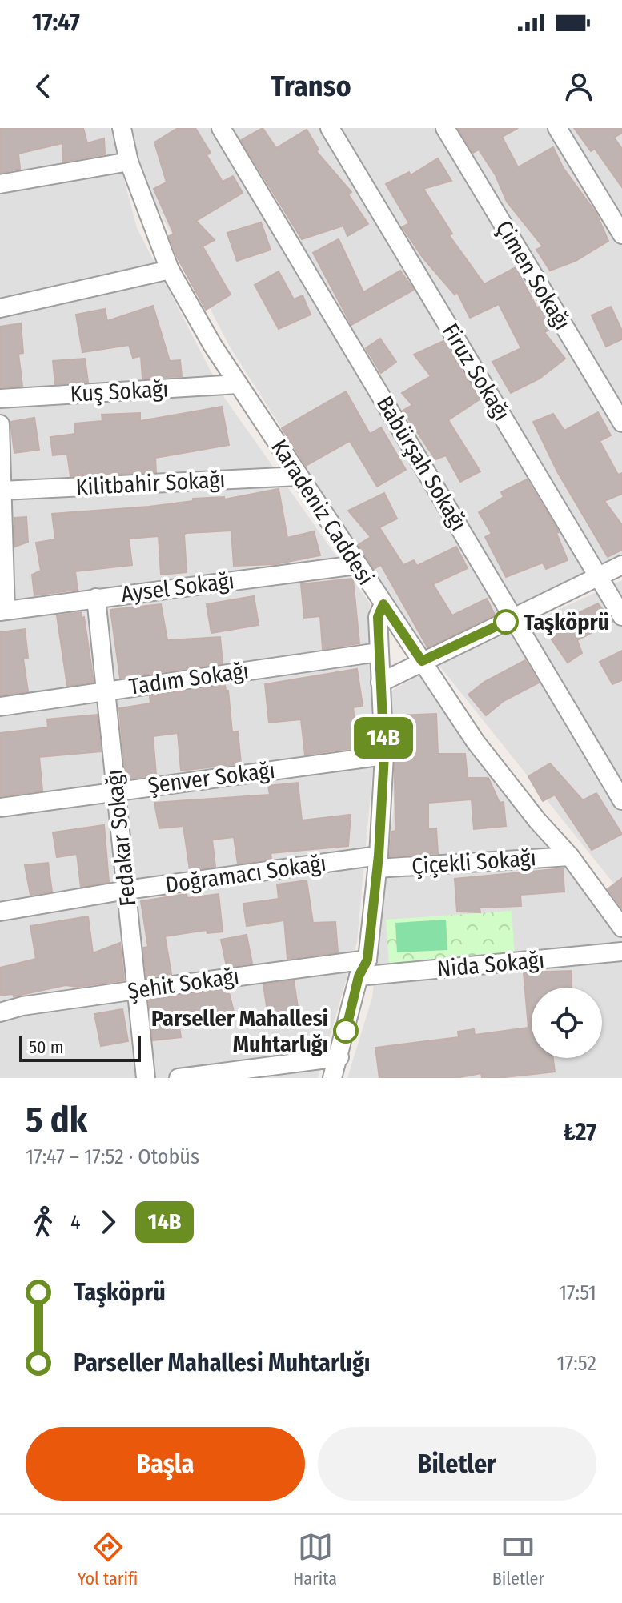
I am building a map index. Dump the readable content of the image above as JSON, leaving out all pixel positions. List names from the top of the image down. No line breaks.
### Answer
{"streets":{"street":["Çimen Sokağı","Firuz Sokağı","Kuş Sokağı","Babürşah Sokağı","Kilitbahir Sokağı","Karadeniz Caddesi","Aysel Sokağı","Tadım Sokağı","Şenver Sokağı","Fedakar Sokağı","Çiçekli Sokağı","Doğramacı Sokağı","Nida Sokağı","Şehit Sokağı"]},"crossings":[["Kuş Sokağı","Karadeniz Caddesi"],["Kilitbahir Sokağı","Karadeniz Caddesi"],["Karadeniz Caddesi","Aysel Sokağı"],["Karadeniz Caddesi","Çiçekli Sokağı"],["Aysel Sokağı","Fedakar Sokağı"],["Tadım Sokağı","Fedakar Sokağı"],["Şenver Sokağı","Fedakar Sokağı"],["Fedakar Sokağı","Doğramacı Sokağı"],["Fedakar Sokağı","Şehit Sokağı"],["Çiçekli Sokağı","Doğramacı Sokağı"]],"places":["Taşköprü","Parseller Mahallesi Muhtarlığı"],"lines":["bus line 14B"],"scale_bar":"50 m","page":{"status":"17:47","header":"Transo","on_map":"14B","scale":"50 m","heading":["5 dk","17:47 – 17:52 · Otobüs","₺27"],"legs":["4","14B"],"list":[{"name":"Taşköprü","value":"17:51"},{"name":"Parseller Mahallesi Muhtarlığı","value":"17:52"}],"buttons":["Başla","Biletler"],"tabs":["Yol tarifi","Harita","Biletler"]}}
